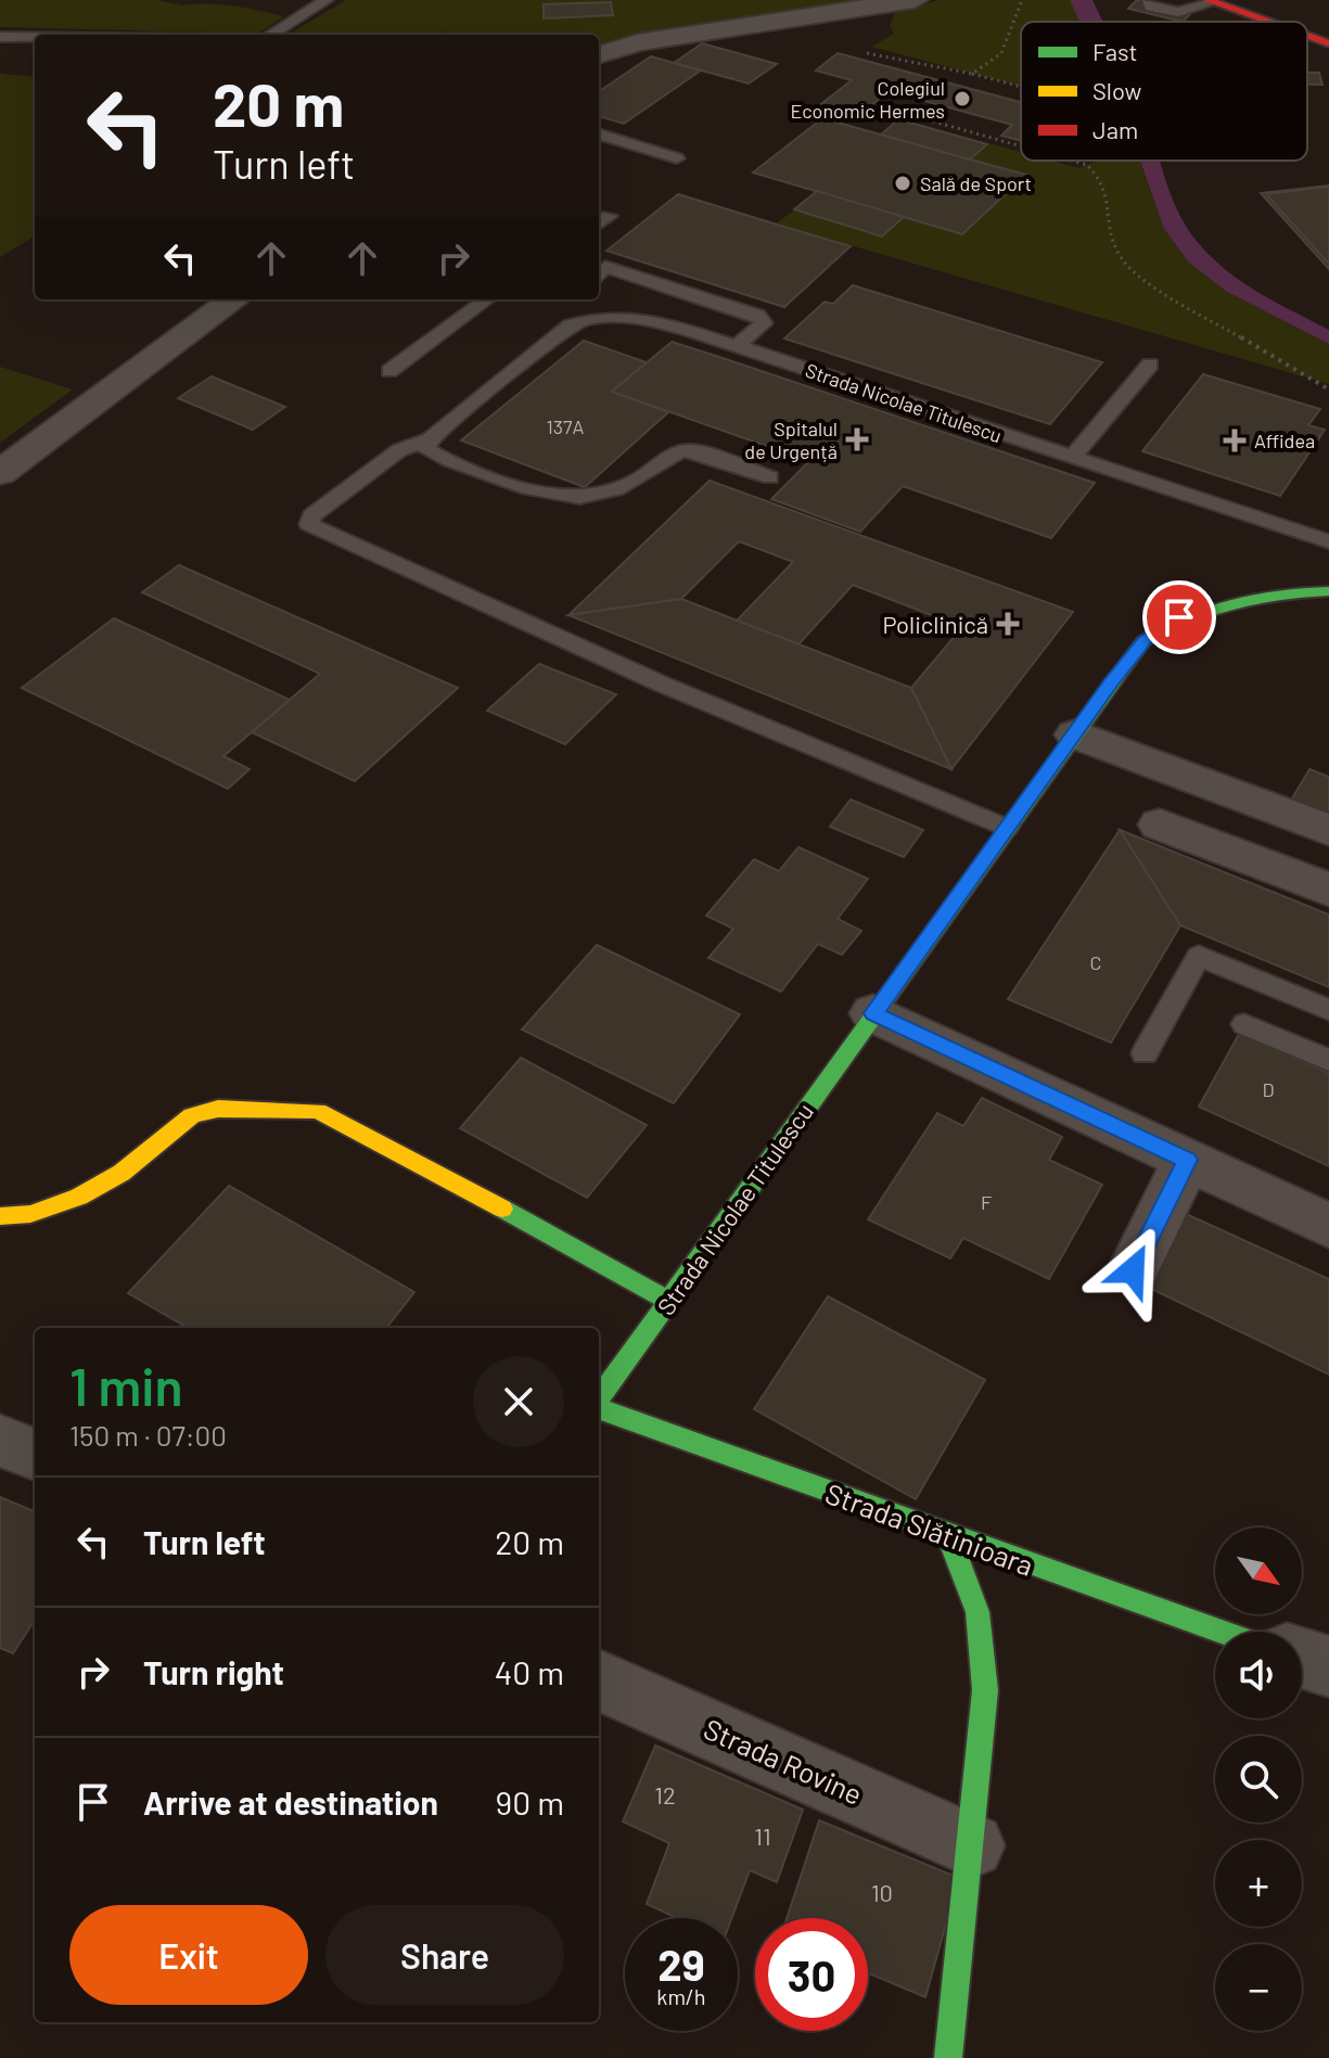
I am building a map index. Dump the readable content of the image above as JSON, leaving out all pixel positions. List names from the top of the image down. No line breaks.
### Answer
{"streets":{"street":["Strada Nicolae Titulescu","Strada Slătinioara","Strada Rovine"]},"places":{"other":["Colegiul Economic Hermes","Sală de Sport"],"health":["Spitalul de Urgență","Affidea","Policlinică"]},"house_numbers":["137A","C","D","F","12","11","10"],"legend":["Fast","Slow","Jam"],"north":"bottom right","page":{"turn":["20 m","Turn left"],"heading":["1 min","150 m · 07:00"],"list":[{"name":"Turn left","value":"20 m"},{"name":"Turn right","value":"40 m"},{"name":"Arrive at destination","value":"90 m"}],"map_buttons":["+","−"],"buttons":["Exit","Share"],"speed":"29 km/h","limit":"30"}}
